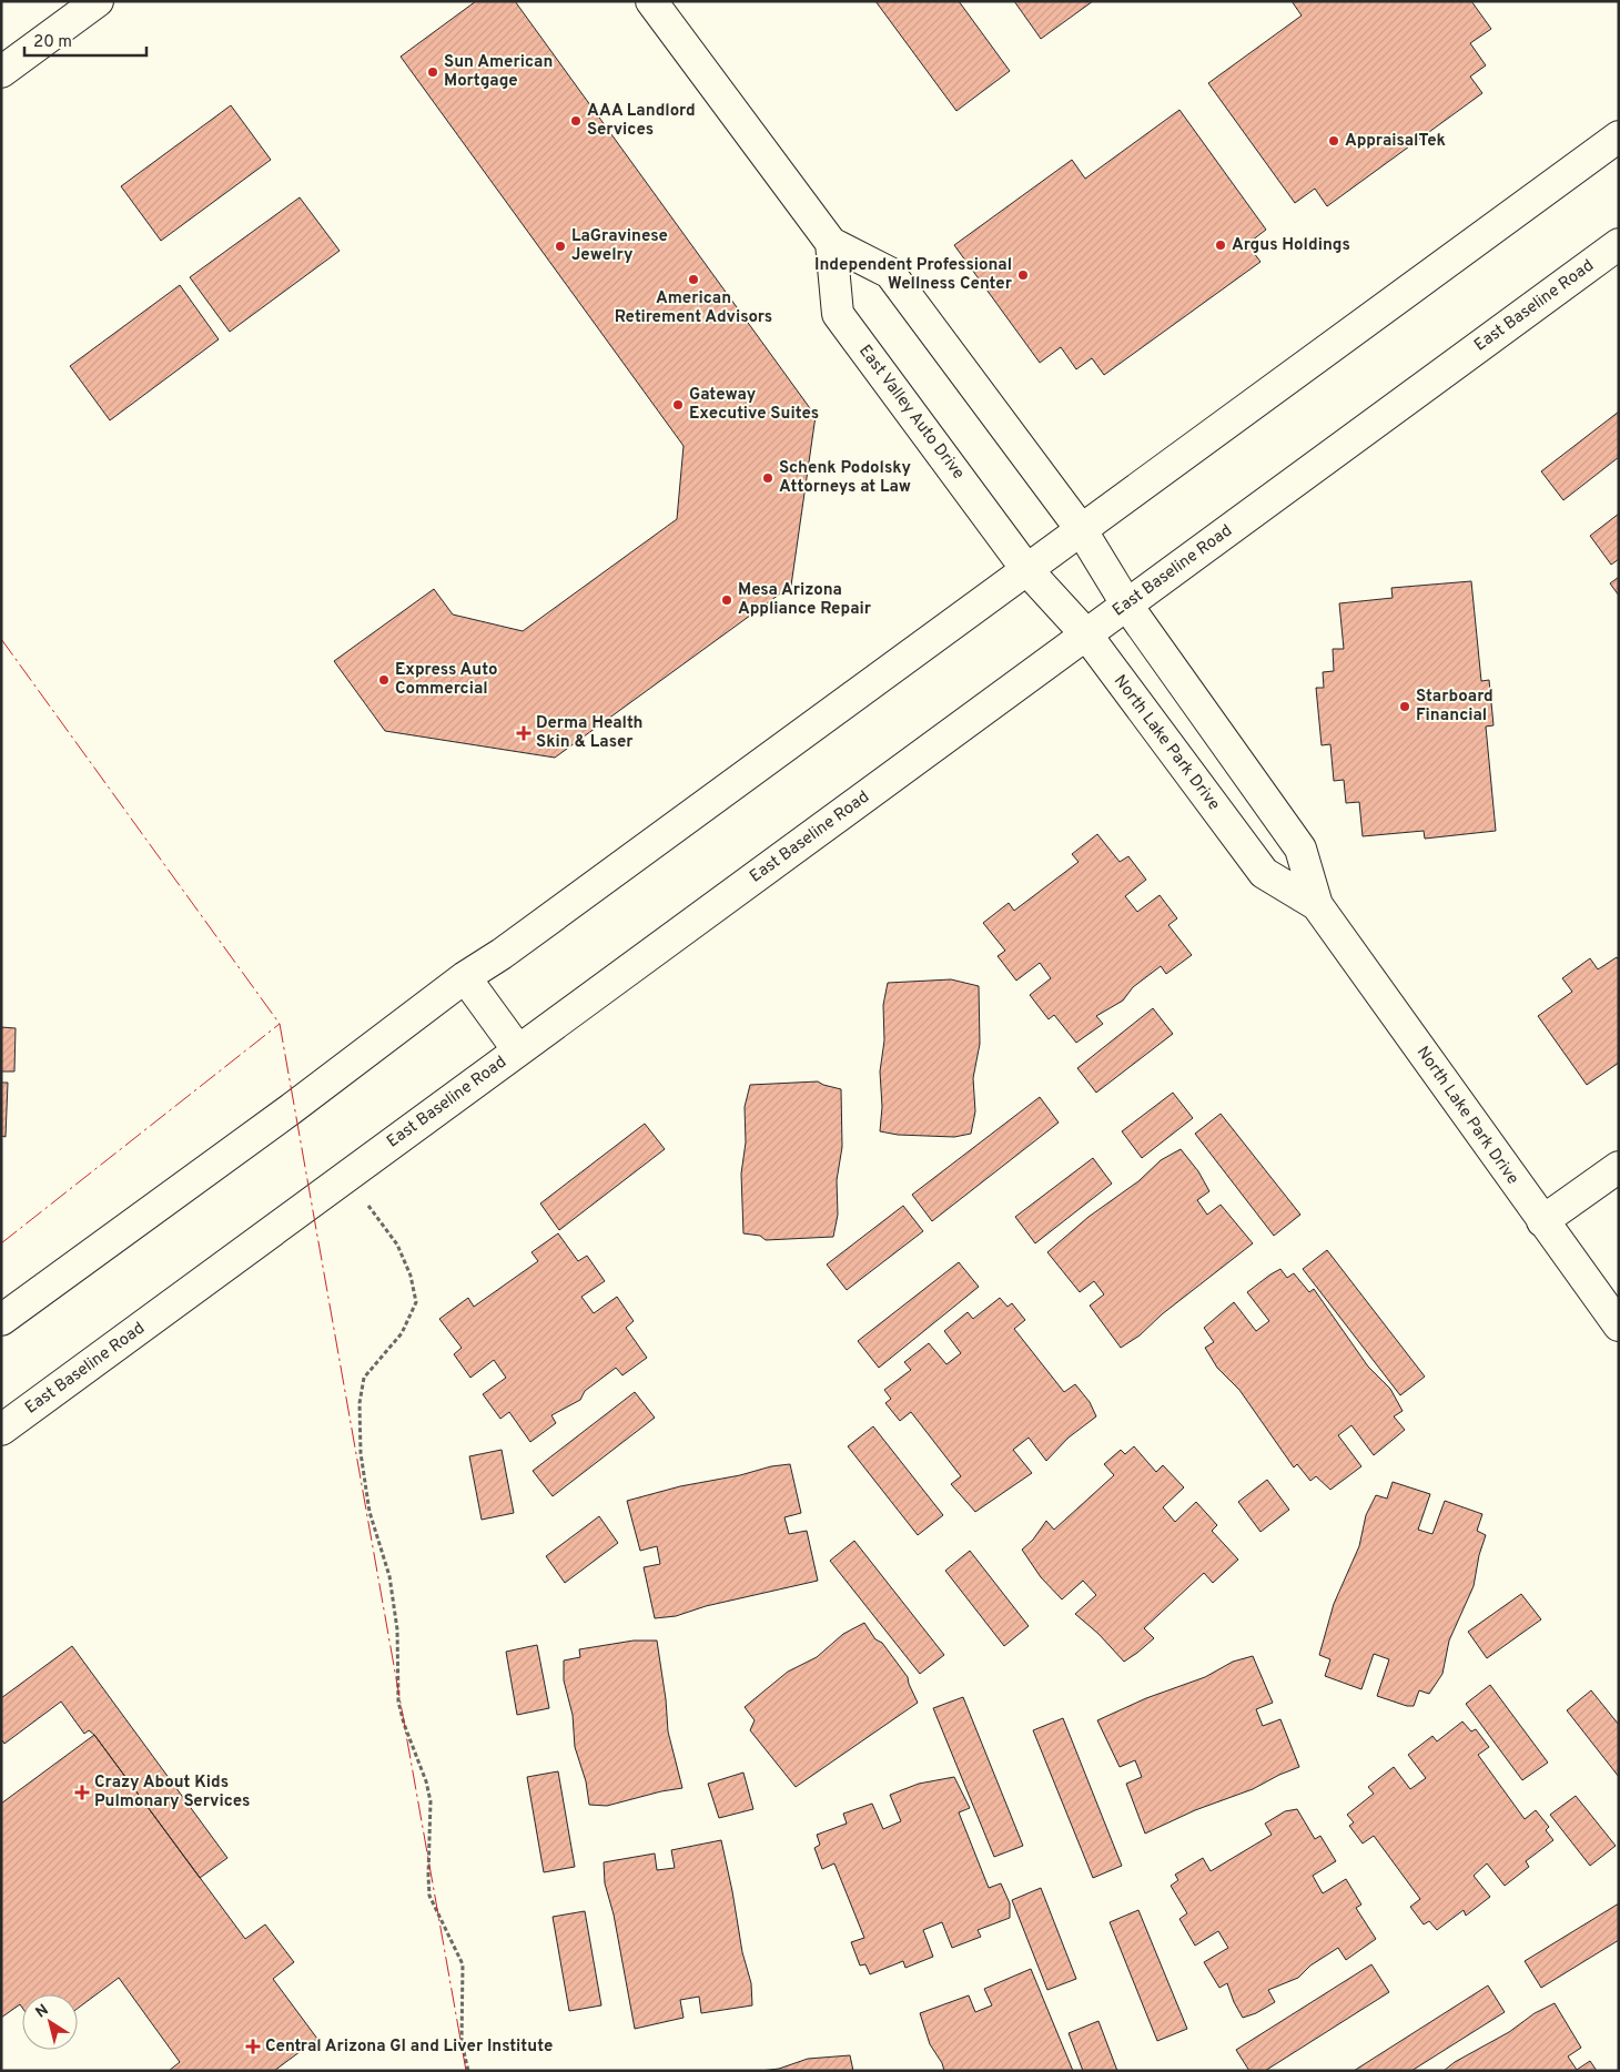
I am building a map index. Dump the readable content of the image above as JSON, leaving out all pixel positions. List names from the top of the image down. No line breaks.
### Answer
{"streets":{"main road":["East Baseline Road","East Valley Auto Drive","North Lake Park Drive"]},"crossings":[["East Baseline Road","North Lake Park Drive"],["East Valley Auto Drive","North Lake Park Drive"]],"places":{"other":["Sun American Mortgage","AAA Landlord Services","AppraisalTek","Argus Holdings","LaGravinese Jewelry","Independent Professional Wellness Center","American Retirement Advisors","Gateway Executive Suites","Schenk Podolsky Attorneys at Law","Mesa Arizona Appliance Repair","Express Auto Commercial","Starboard Financial"],"health":["Derma Health Skin & Laser","Crazy About Kids Pulmonary Services","Central Arizona GI and Liver Institute"]},"scale_bar":"20 m","north":"top left"}
